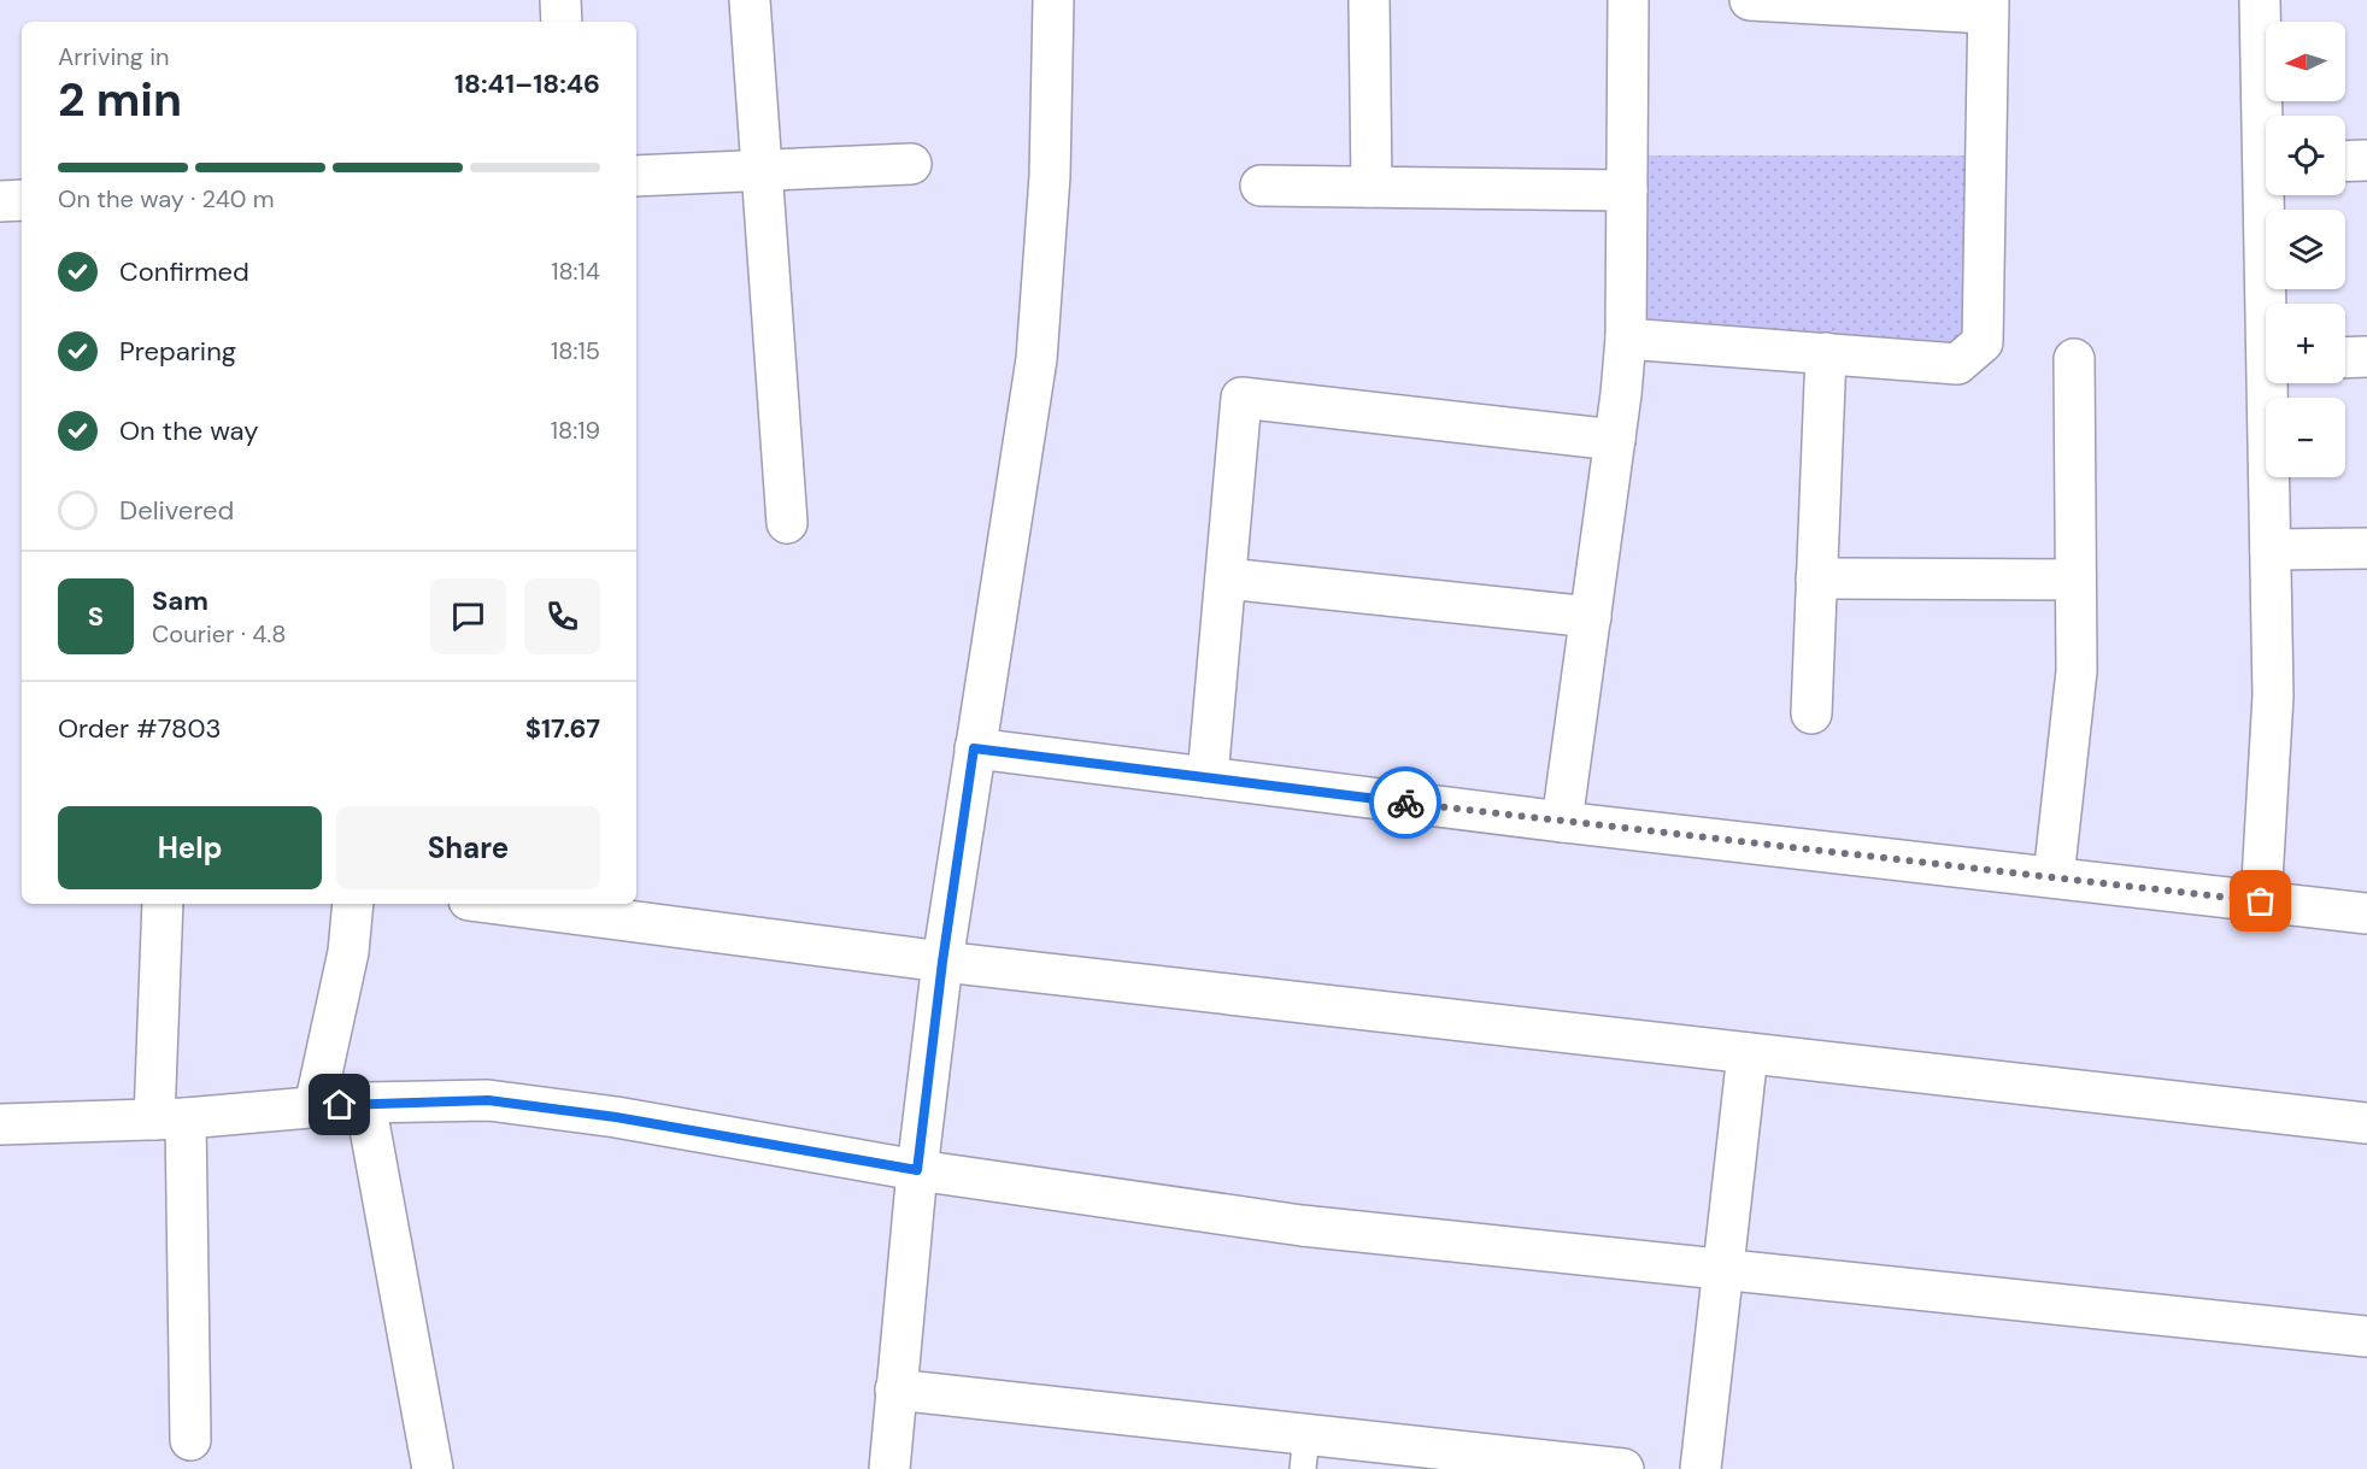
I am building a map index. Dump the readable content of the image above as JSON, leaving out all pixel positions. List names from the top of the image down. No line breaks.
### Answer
{"north":"left","page":{"map_buttons":["+","−"],"heading":["2 min","Arriving in","18:41–18:46"],"panel":["Sam","Courier · 4.8","Order #7803","$17.67"],"bar":"On the way · 240 m","list":[["Confirmed","18:14"],["Preparing","18:15"],["On the way","18:19"],"Delivered"],"round":"S","buttons":["Help","Share"]}}
